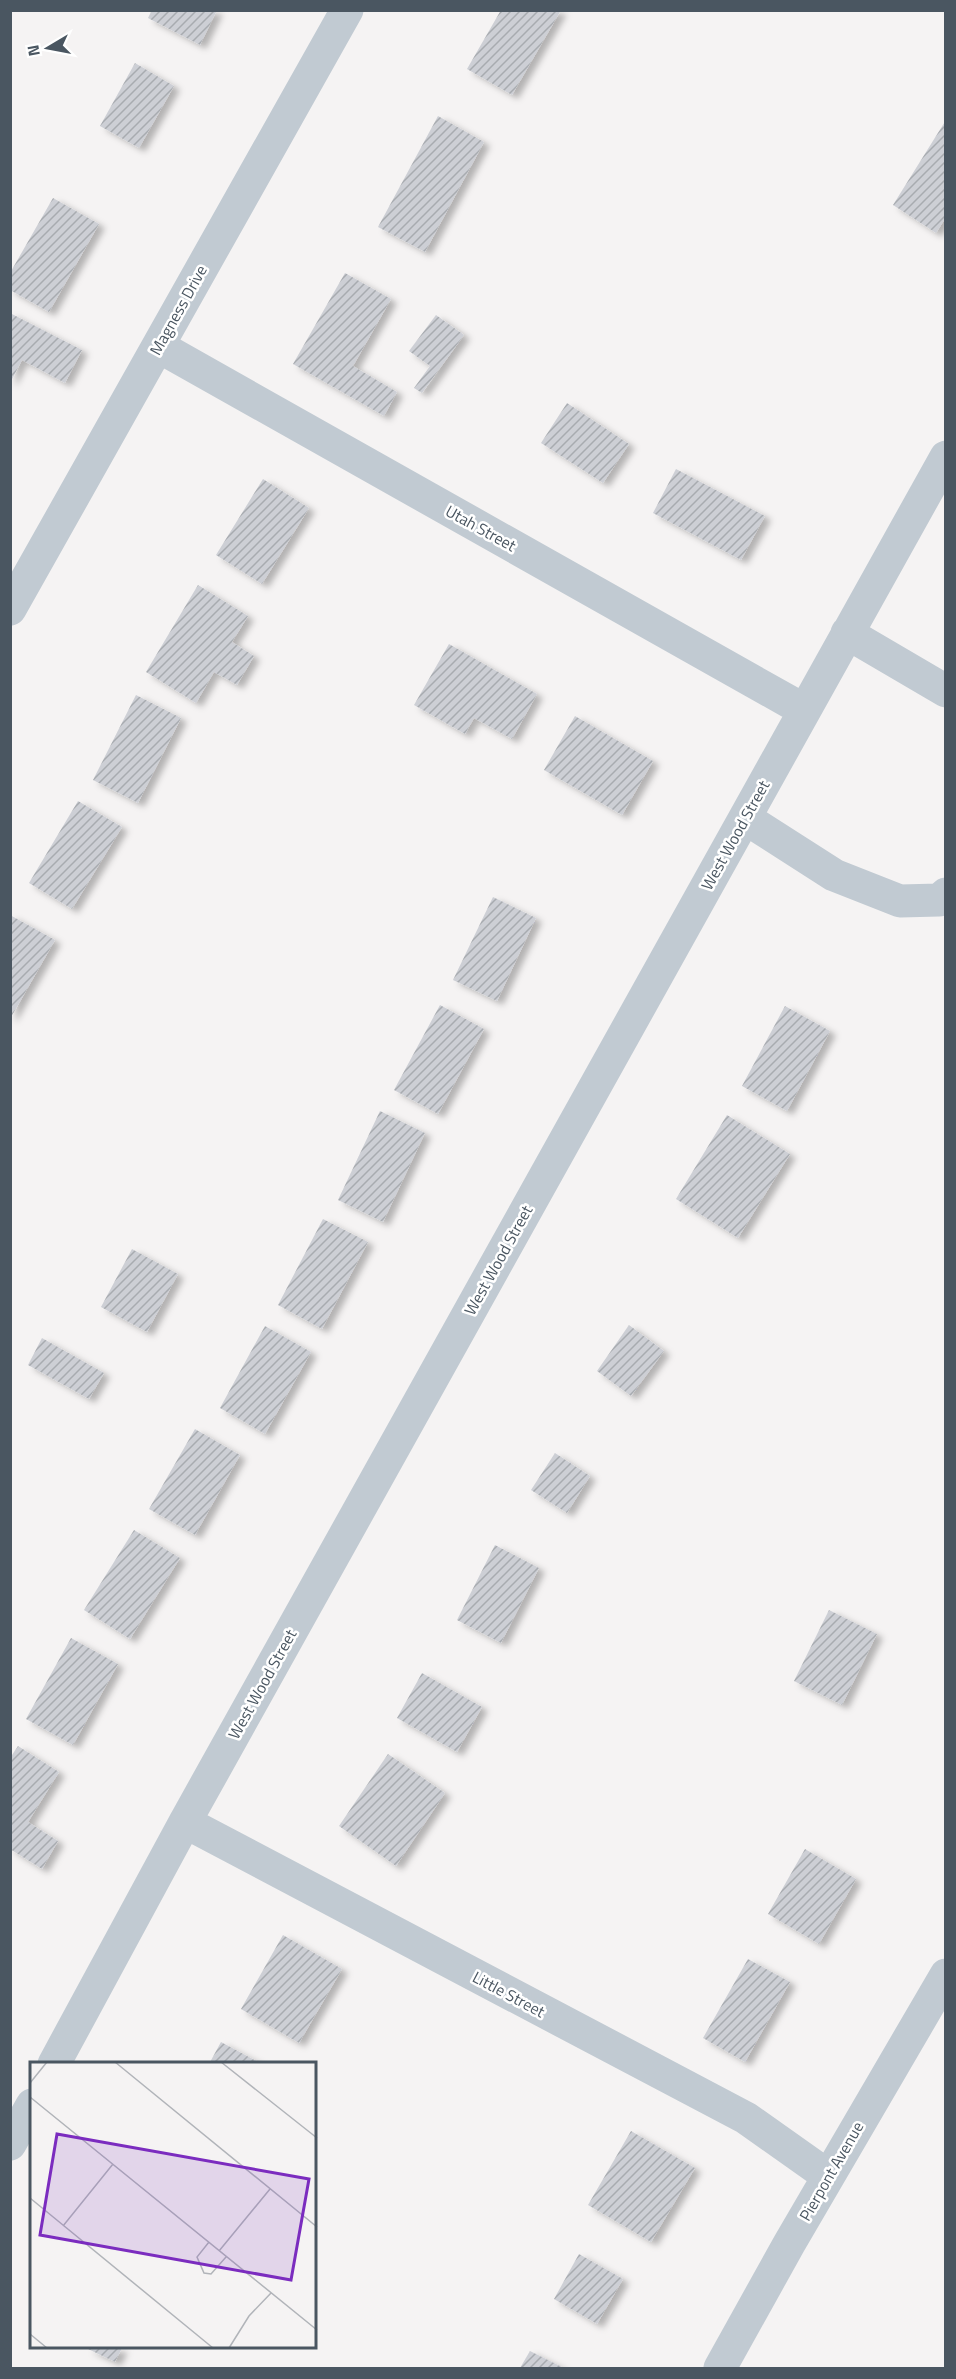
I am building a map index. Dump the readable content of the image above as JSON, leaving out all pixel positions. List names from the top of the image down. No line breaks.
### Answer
{"streets":{"street":["Magness Drive","Utah Street","West Wood Street","Little Street","Pierpont Avenue"]},"crossings":[["Magness Drive","Utah Street"],["Utah Street","West Wood Street"],["West Wood Street","Little Street"],["Little Street","Pierpont Avenue"]],"north":"left"}
